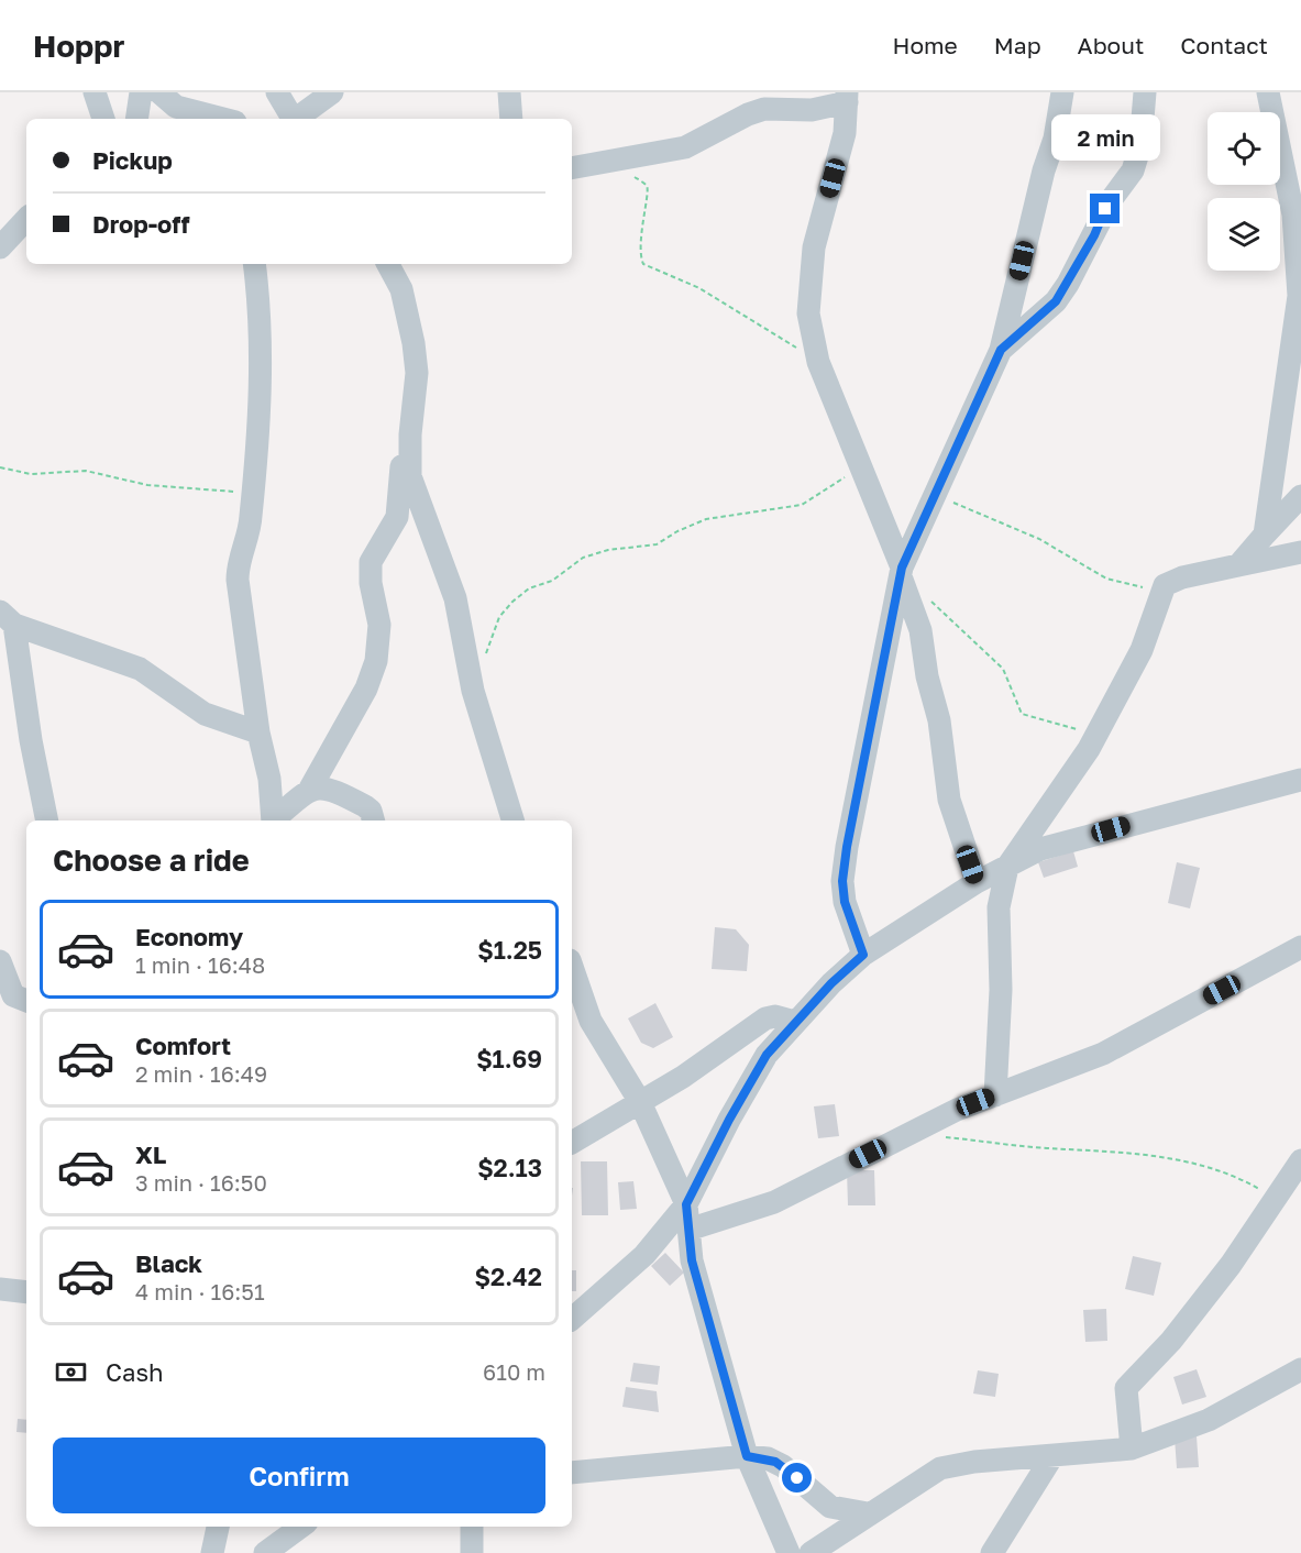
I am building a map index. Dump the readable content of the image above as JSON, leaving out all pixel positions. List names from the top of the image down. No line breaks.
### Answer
{"page":{"header":"Hoppr","nav":["Home","Map","About","Contact"],"bubble":"2 min","banner":["Pickup","Drop-off"],"heading":"Choose a ride","list":[{"name":"Economy","note":"1 min · 16:48","value":"$1.25"},{"name":"Comfort","note":"2 min · 16:49","value":"$1.69"},{"name":"XL","note":"3 min · 16:50","value":"$2.13"},{"name":"Black","note":"4 min · 16:51","value":"$2.42"}],"pay":["Cash","610 m"],"buttons":"Confirm"}}
